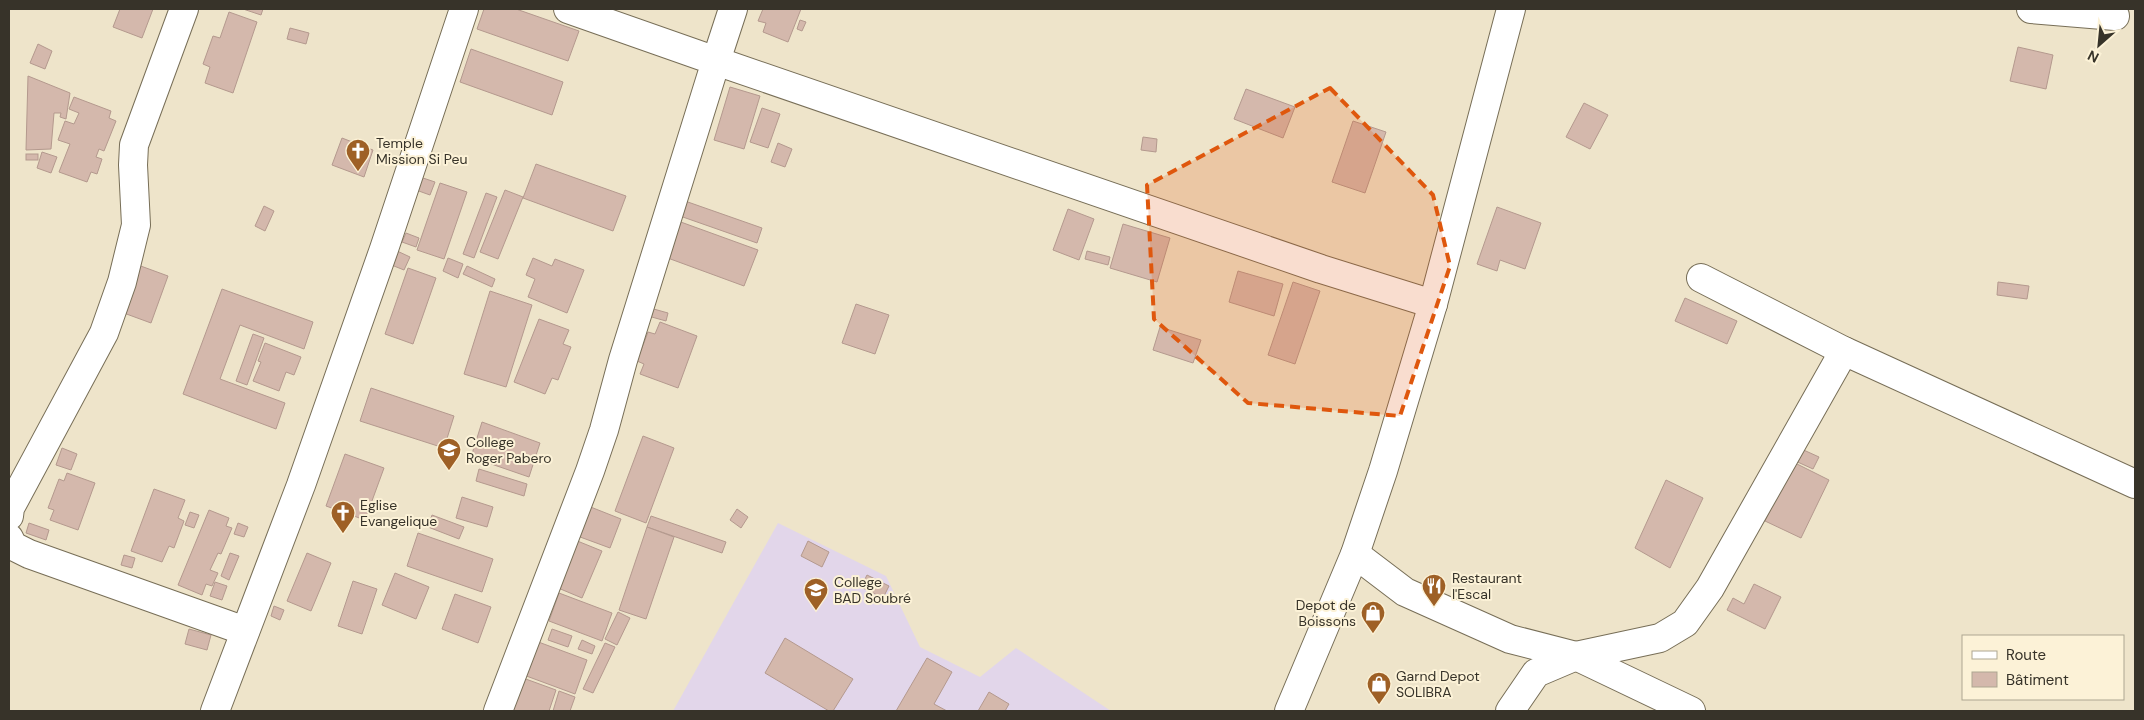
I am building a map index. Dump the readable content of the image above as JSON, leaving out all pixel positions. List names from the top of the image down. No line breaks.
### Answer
{"places":{"church":["Temple Mission Si Peu","Eglise Evangelique"],"school or university":["College Roger Pabero","College BAD Soubré"],"restaurant":["Restaurant l'Escal"],"shop":["Depot de Boissons","Garnd Depot SOLIBRA"]},"legend":["Route","Bâtiment"],"north":"bottom left"}
